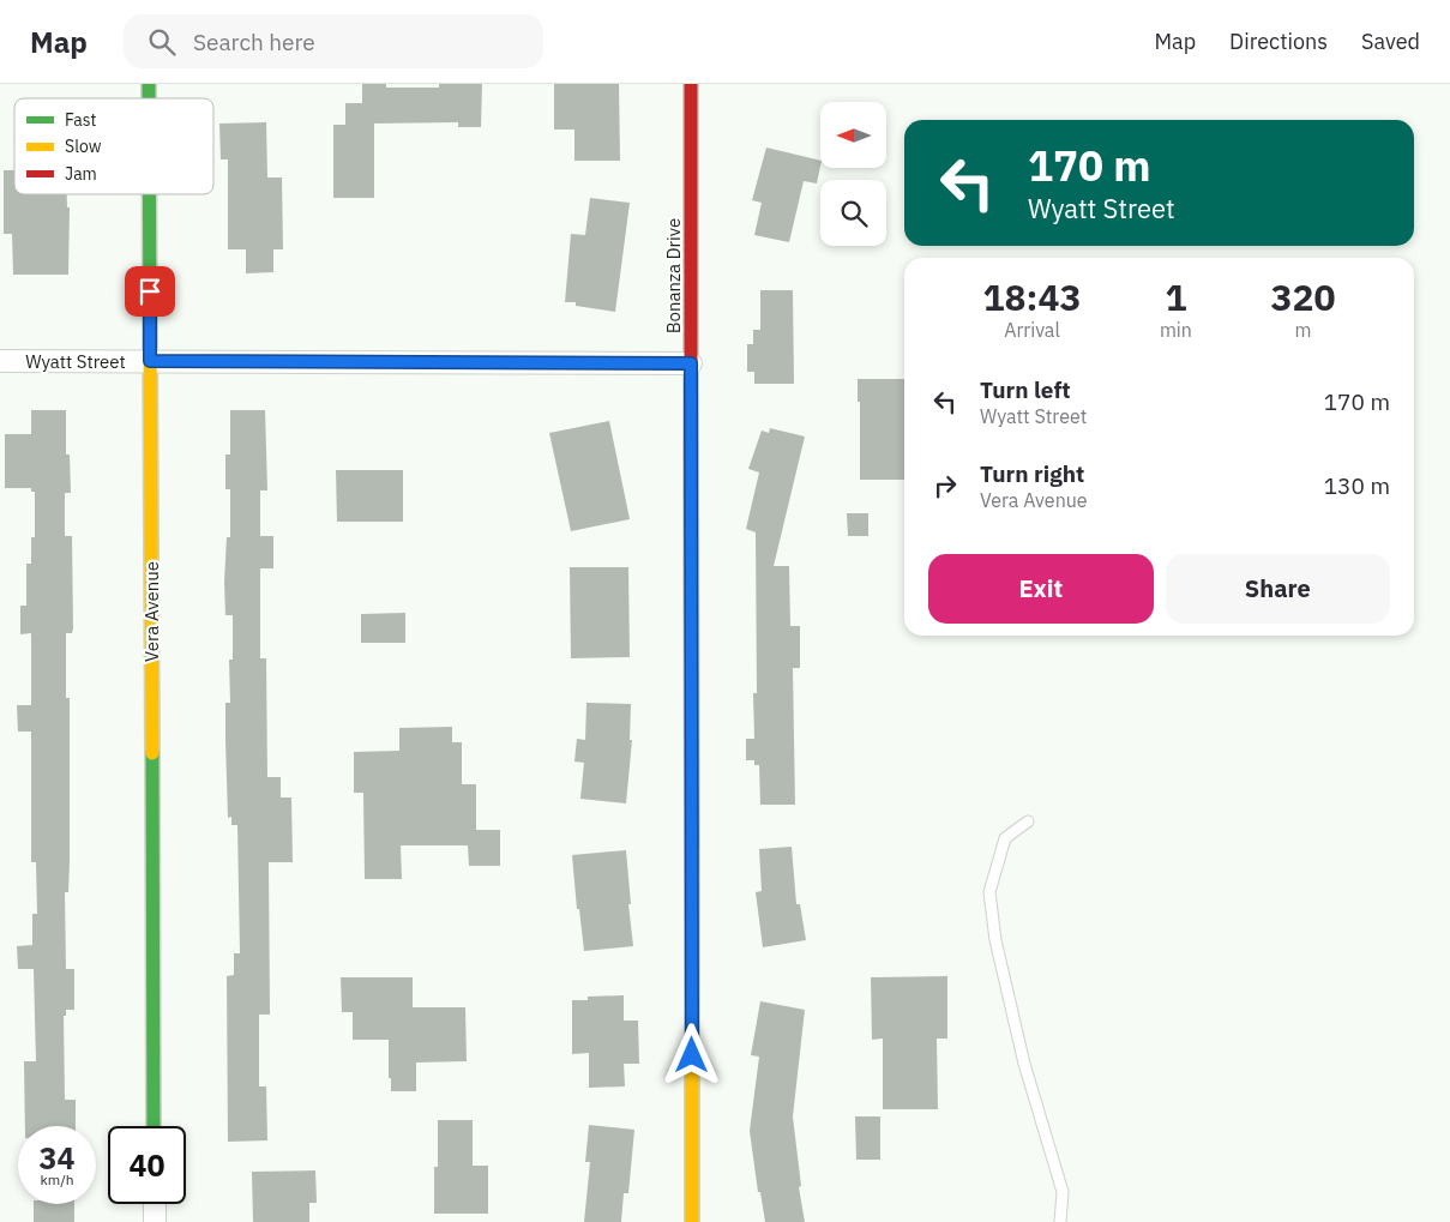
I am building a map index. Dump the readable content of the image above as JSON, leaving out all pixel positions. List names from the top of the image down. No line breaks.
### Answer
{"streets":{"street":["Bonanza Drive","Wyatt Street","Vera Avenue"]},"crossings":[["Bonanza Drive","Wyatt Street"],["Wyatt Street","Vera Avenue"]],"legend":["Fast","Slow","Jam"],"north":"left","page":{"header":"Map","search":"Search here","nav":["Map","Directions","Saved"],"turn":["170 m","Wyatt Street"],"eta":["18:43","Arrival","1","min","320","m"],"list":[{"name":"Turn left","note":"Wyatt Street","value":"170 m"},{"name":"Turn right","note":"Vera Avenue","value":"130 m"}],"buttons":["Exit","Share"],"speed":"34 km/h","limit":"40"}}
